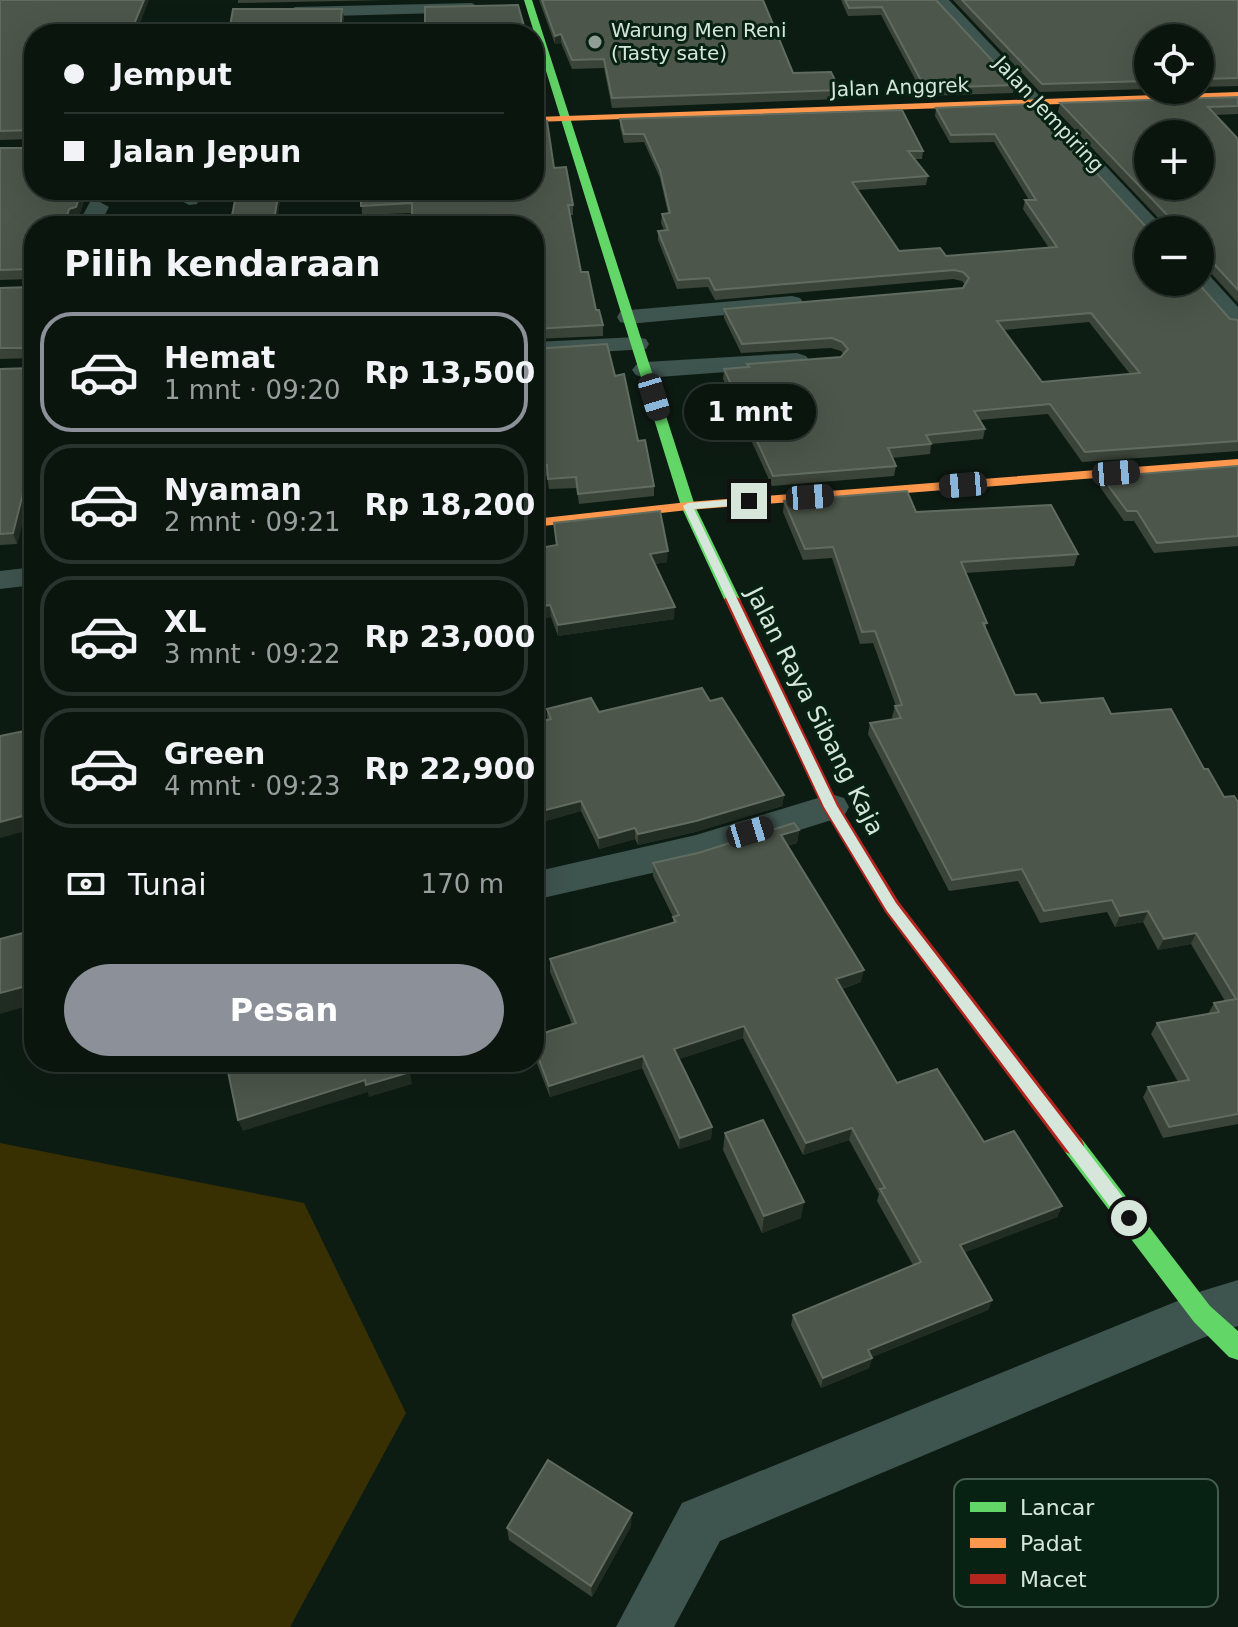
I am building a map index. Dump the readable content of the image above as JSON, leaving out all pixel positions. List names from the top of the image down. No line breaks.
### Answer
{"streets":{"main road":["Jalan Anggrek","Jalan Raya Sibang Kaja"],"street":["Jalan Jempiring"]},"crossings":[["Jalan Anggrek","Jalan Jempiring"],["Jalan Anggrek","Jalan Raya Sibang Kaja"]],"places":["Warung Men Reni (Tasty sate)"],"legend":["Lancar","Padat","Macet"],"page":{"map_buttons":["+","−"],"banner":["Jemput","Jalan Jepun"],"heading":"Pilih kendaraan","list":[{"name":"Hemat","note":"1 mnt · 09:20","value":"Rp 13,500"},{"name":"Nyaman","note":"2 mnt · 09:21","value":"Rp 18,200"},{"name":"XL","note":"3 mnt · 09:22","value":"Rp 23,000"},{"name":"Green","note":"4 mnt · 09:23","value":"Rp 22,900"}],"bubble":"1 mnt","pay":["Tunai","170 m"],"buttons":"Pesan"}}
